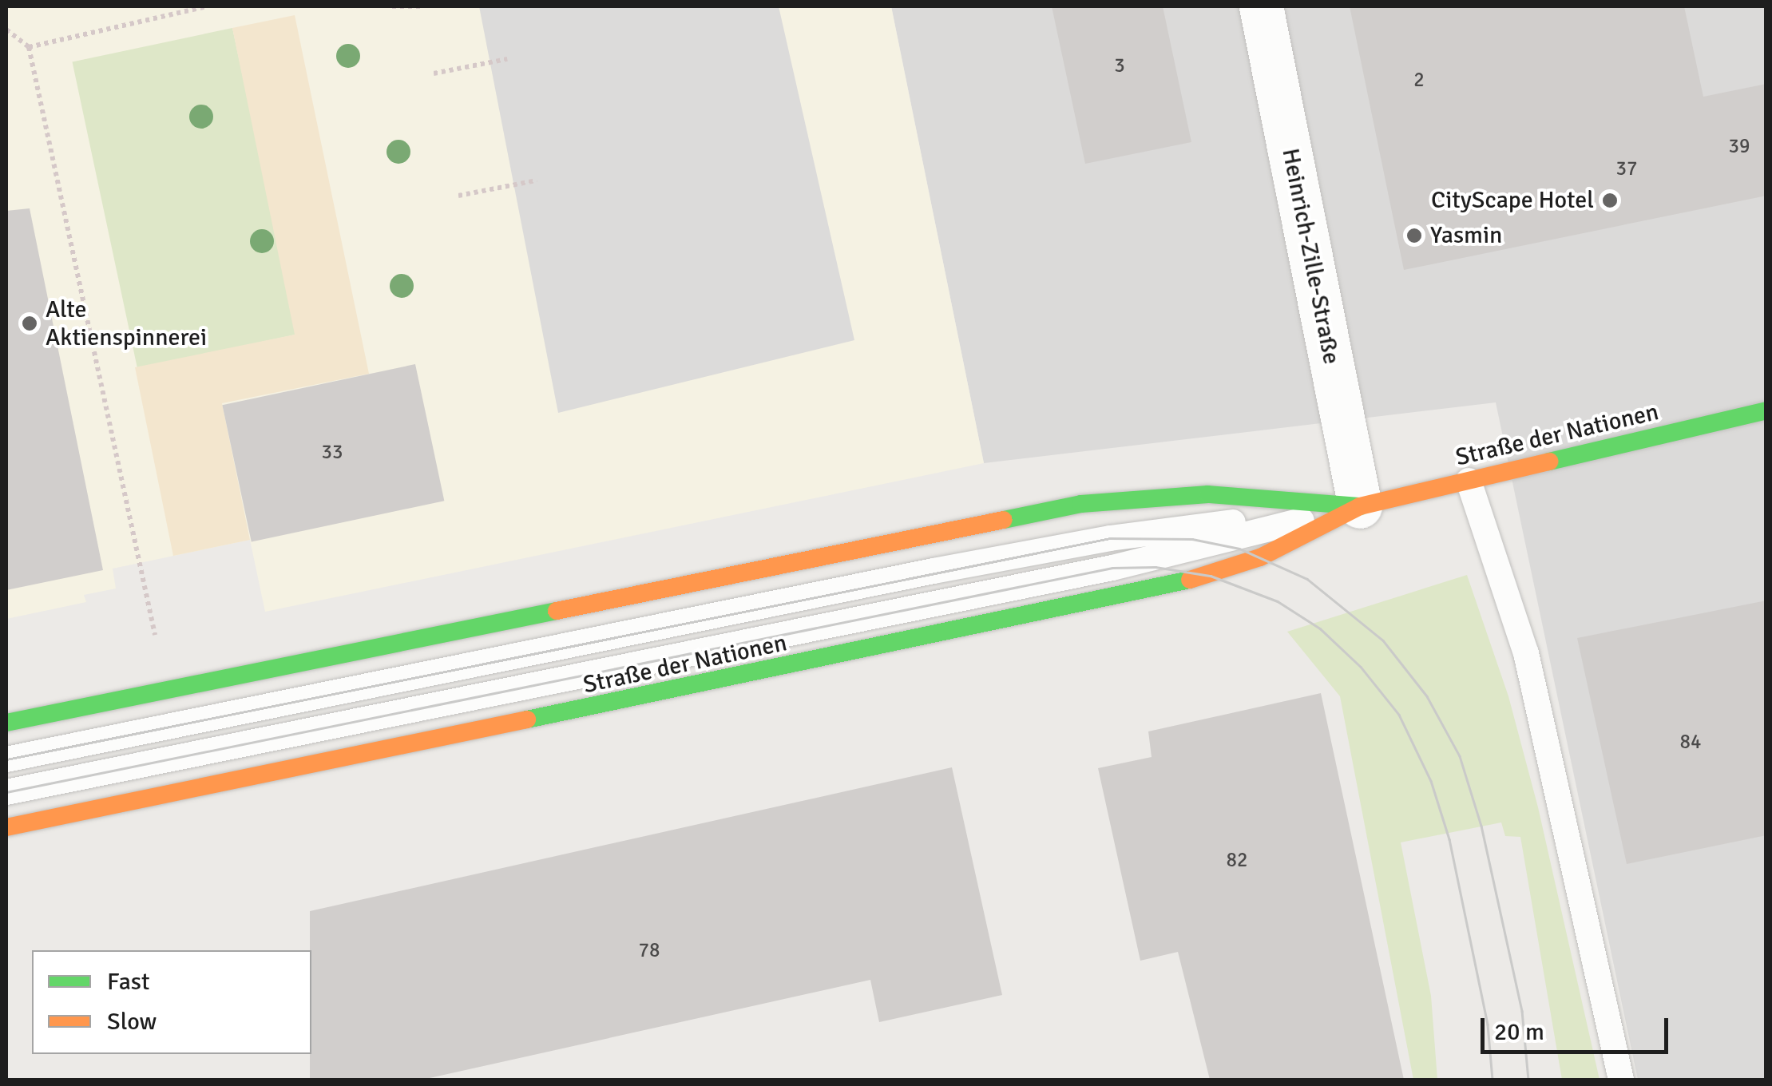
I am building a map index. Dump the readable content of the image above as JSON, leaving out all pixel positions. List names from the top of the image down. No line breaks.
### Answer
{"streets":{"main road":["Straße der Nationen"],"street":["Heinrich-Zille-Straße"]},"crossings":[["Heinrich-Zille-Straße","Straße der Nationen"]],"places":["CityScape Hotel","Yasmin","Alte Aktienspinnerei"],"house_numbers":["3","2","39","37","33","84","82","78"],"legend":["Fast","Slow"],"scale_bar":"20 m"}
